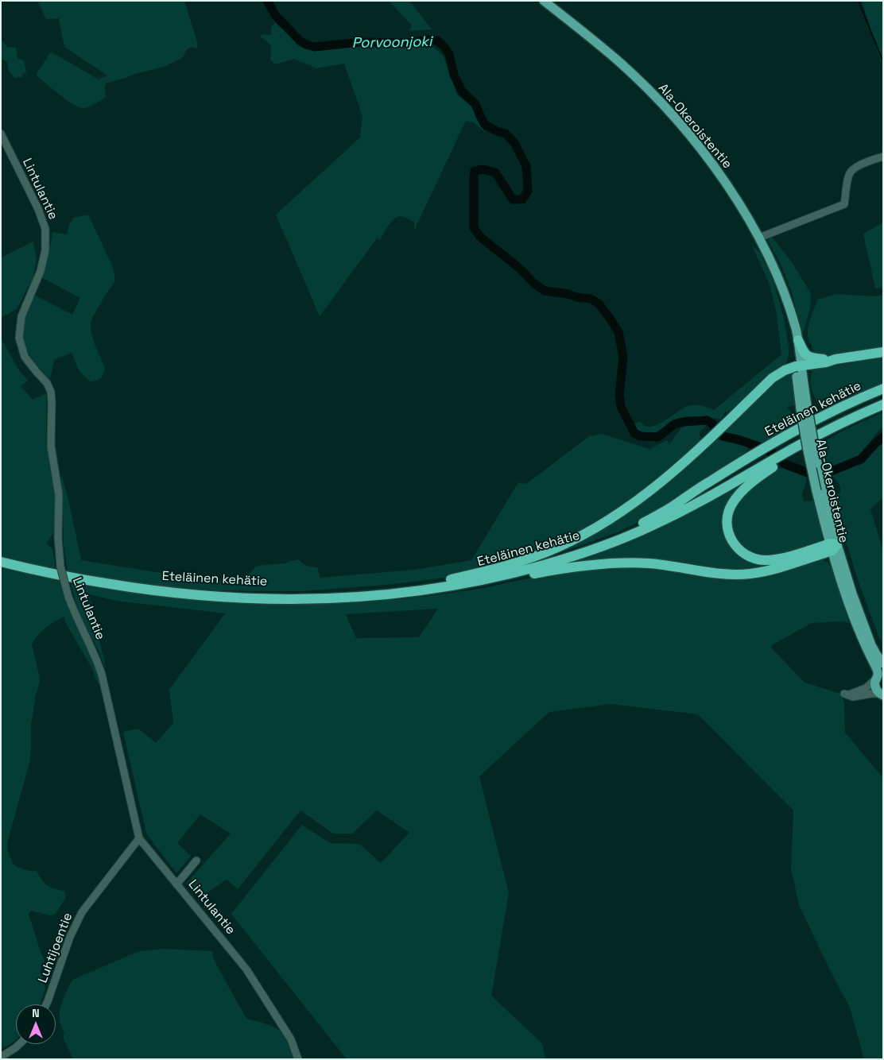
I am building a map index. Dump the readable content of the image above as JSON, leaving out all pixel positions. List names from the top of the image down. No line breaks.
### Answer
{"streets":{"highway":["Eteläinen kehätie"],"main road":["Ala-Okeroistentie"],"street":["Lintulantie","Luhtijoentie"]},"crossings":[["Lintulantie","Luhtijoentie"]],"water":["Porvoonjoki"],"north":"top"}
